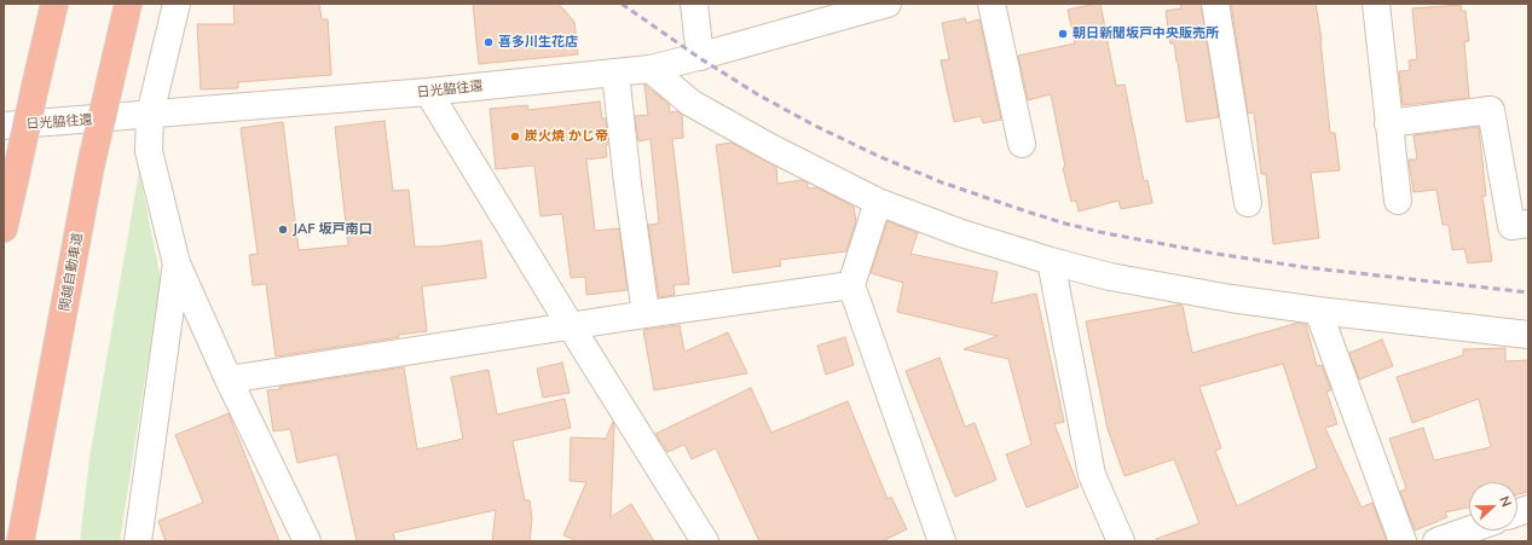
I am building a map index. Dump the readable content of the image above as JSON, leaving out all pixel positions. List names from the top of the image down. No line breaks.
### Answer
{"streets":{"highway":["関越自動車道"],"street":["日光脇往還"]},"places":["朝日新聞坂戸中央販売所","喜多川生花店","炭火焼 かじ帝","JAF 坂戸南口"],"north":"right"}
